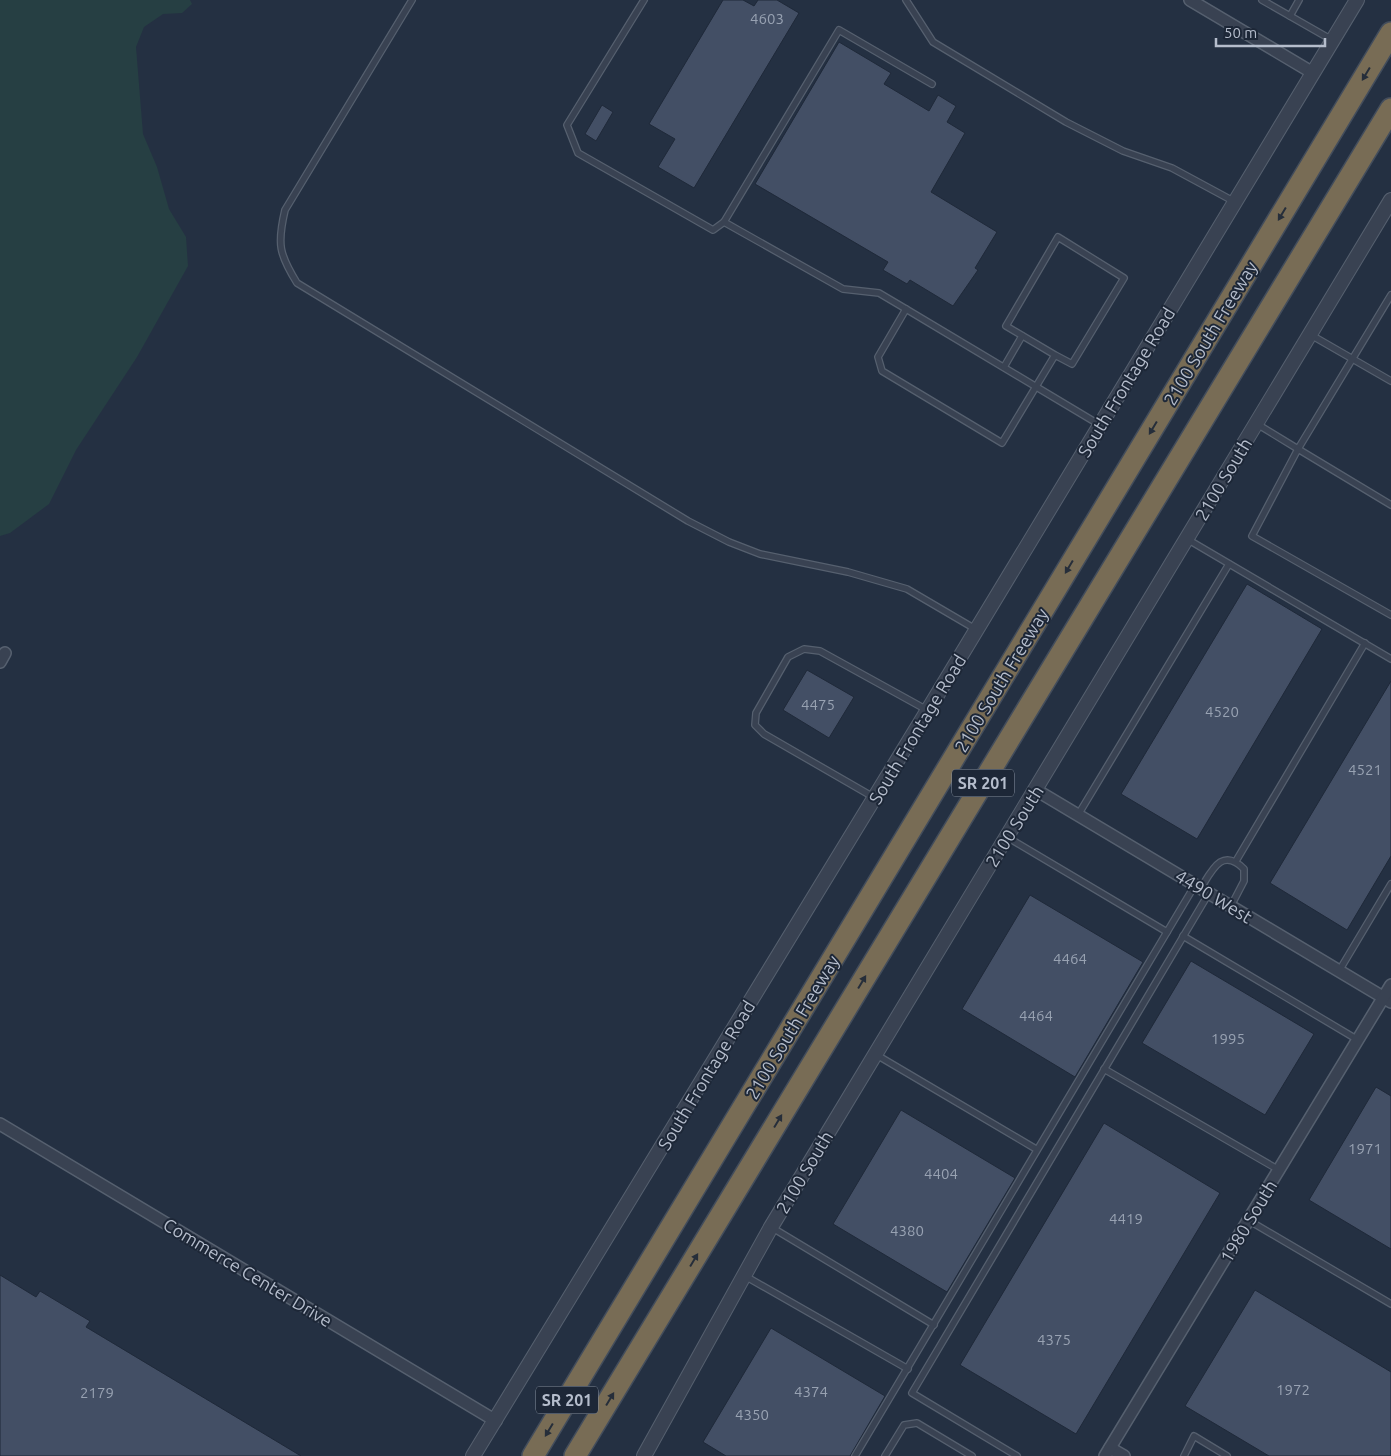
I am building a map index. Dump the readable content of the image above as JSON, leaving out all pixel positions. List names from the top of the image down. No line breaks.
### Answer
{"streets":{"highway":["2100 South Freeway","SR 201"],"street":["South Frontage Road","2100 South","4490 West","1980 South","Commerce Center Drive"]},"crossings":[["South Frontage Road","Commerce Center Drive"],["2100 South","4490 West"],["4490 West","1980 South"]],"house_numbers":["4603","4475","4520","4521","4464","4464","1995","1971","4404","4419","4380","4375","1972","4374","2179","4350"],"scale_bar":"50 m"}
